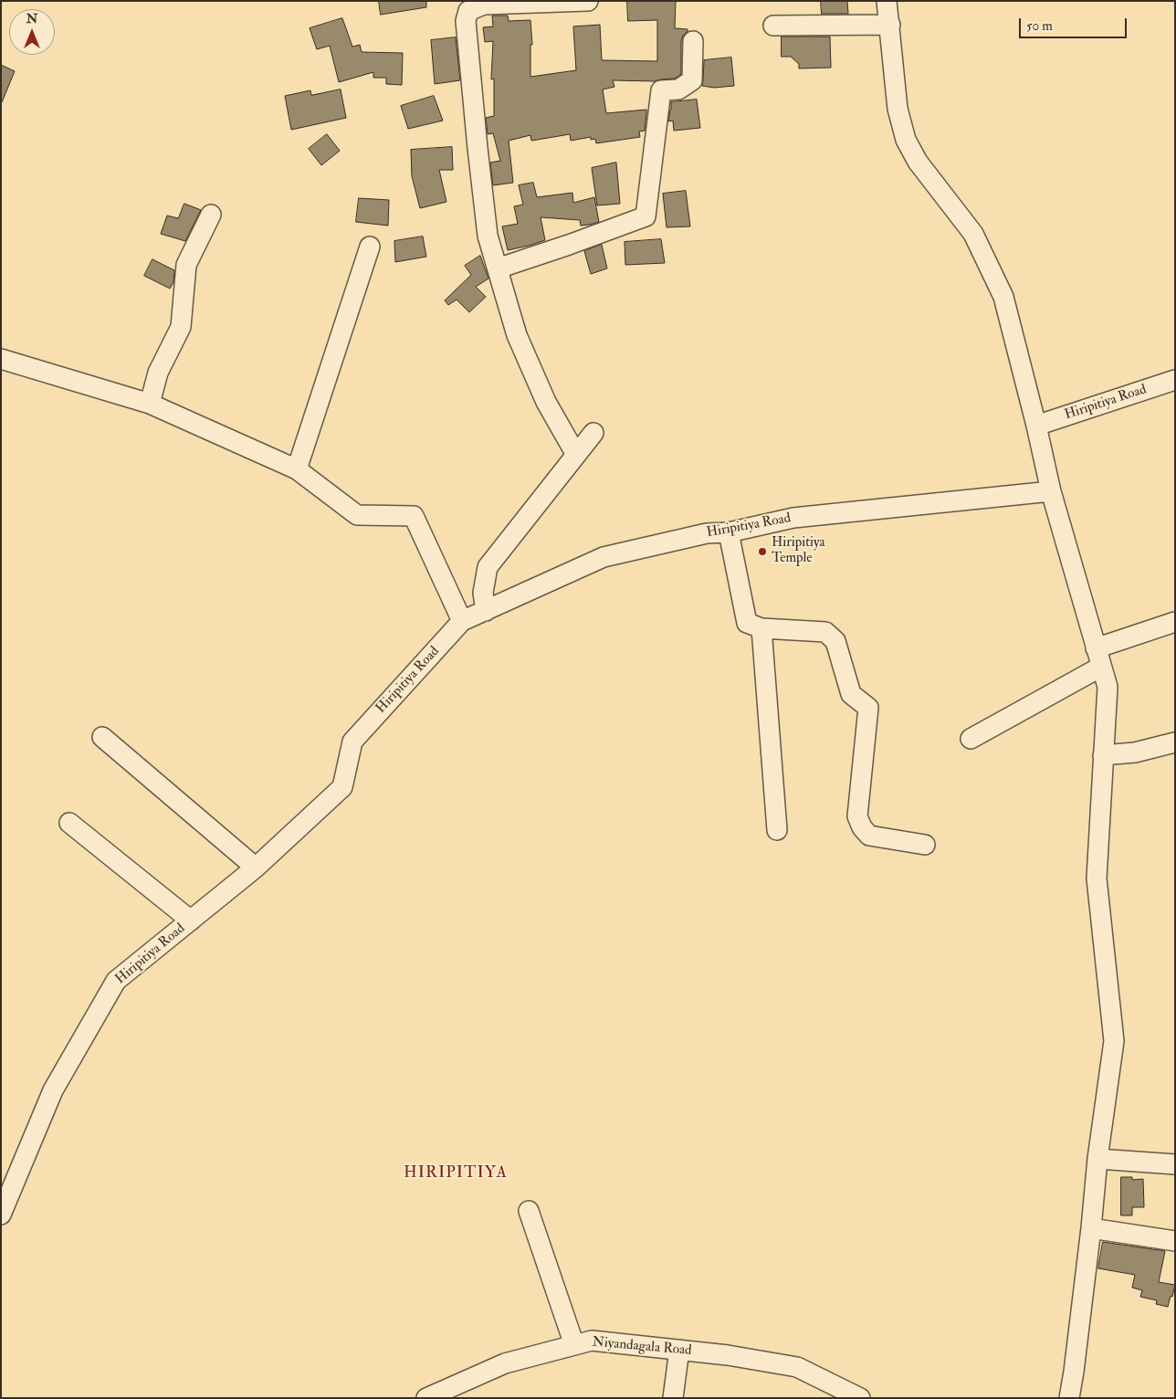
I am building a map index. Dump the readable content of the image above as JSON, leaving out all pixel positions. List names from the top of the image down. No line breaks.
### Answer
{"streets":{"street":["Hiripitiya Road","Niyandagala Road"]},"districts":["HIRIPITIYA"],"places":["Hiripitiya Temple"],"scale_bar":"50 m","north":"top"}
